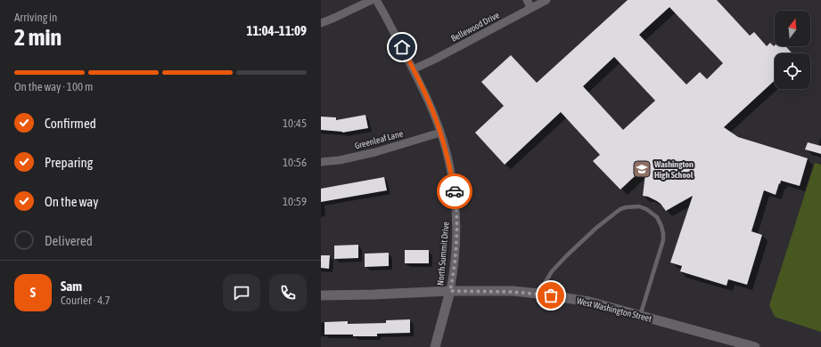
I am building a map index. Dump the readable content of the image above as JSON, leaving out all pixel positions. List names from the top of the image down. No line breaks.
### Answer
{"streets":{"street":["Bellewood Drive","Greenleaf Lane","North Summit Drive","West Washington Street"]},"crossings":[["Bellewood Drive","North Summit Drive"],["Greenleaf Lane","North Summit Drive"],["North Summit Drive","West Washington Street"]],"places":{"school or university":["Washington High School"]},"north":"top","page":{"heading":["2 min","Arriving in","11:04–11:09"],"panel":["Sam","Courier · 4.7"],"bar":"On the way · 100 m","list":[["Confirmed","10:45"],["Preparing","10:56"],["On the way","10:59"],"Delivered"],"round":"S"}}
